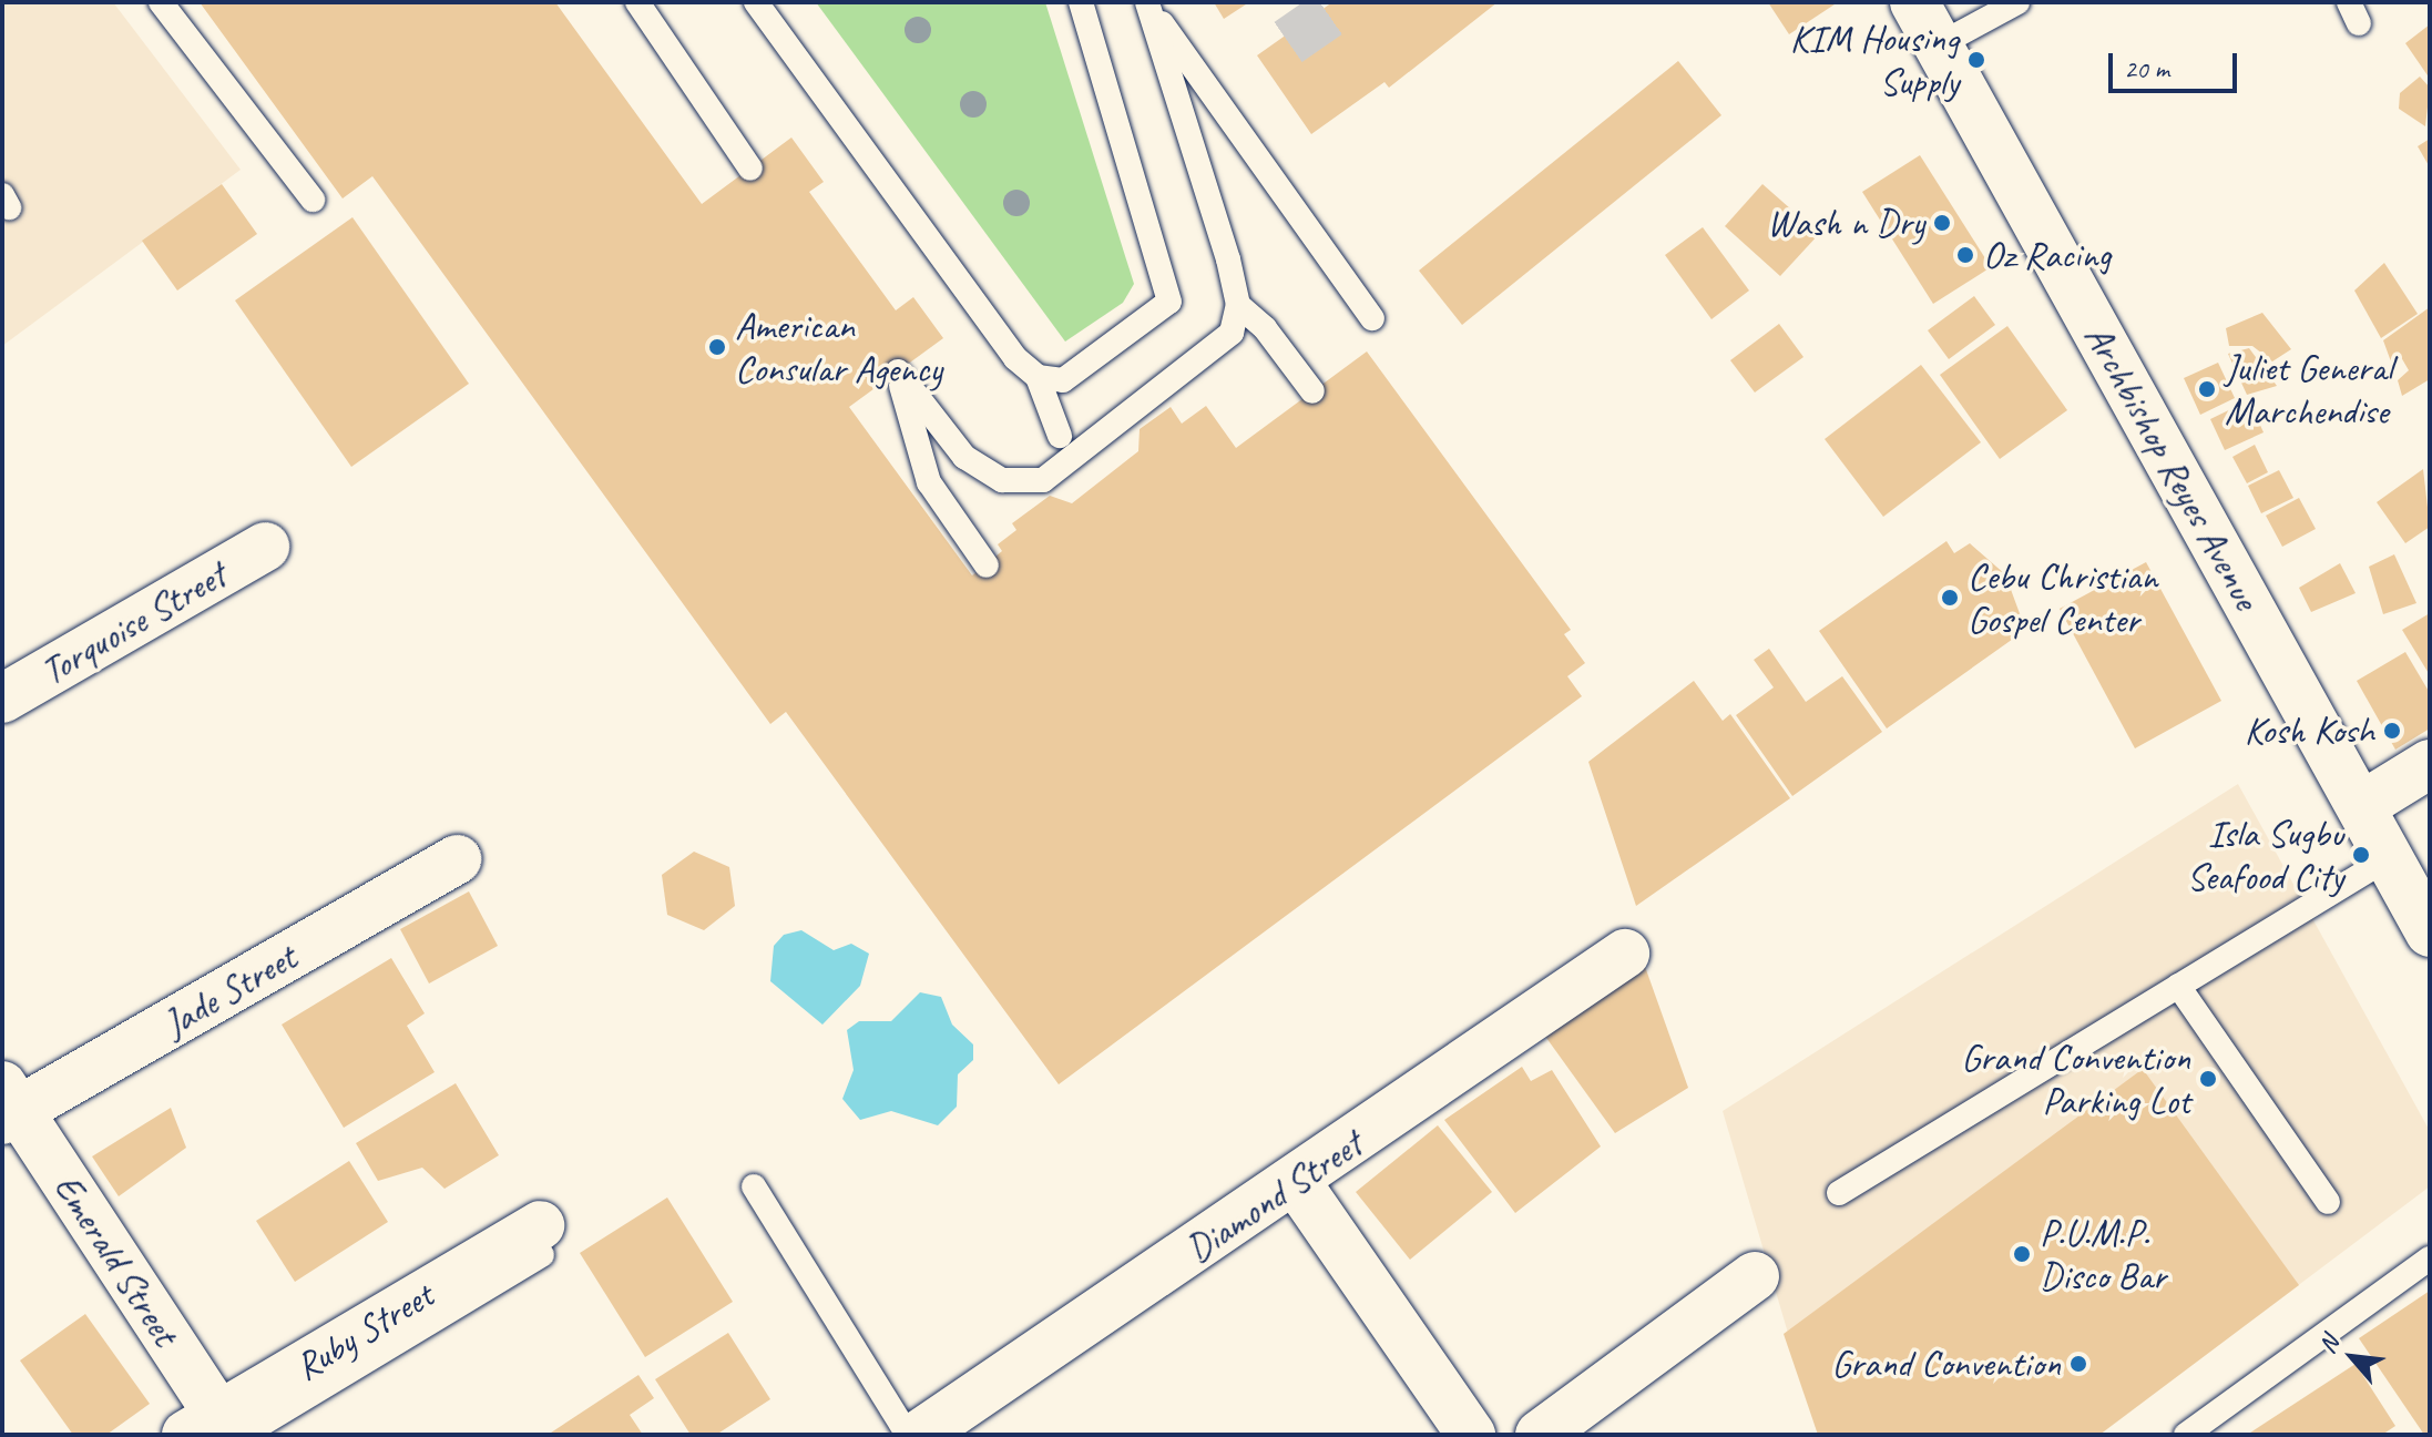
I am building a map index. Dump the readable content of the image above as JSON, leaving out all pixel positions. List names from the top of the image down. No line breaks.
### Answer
{"streets":{"street":["Archbishop Reyes Avenue","Torquoise Street","Jade Street","Diamond Street","Emerald Street","Ruby Street"]},"crossings":[["Jade Street","Emerald Street"],["Emerald Street","Ruby Street"]],"places":["KIM Housing Supply","Wash n Dry","Oz Racing","American Consular Agency","Juliet General Marchendise","Cebu Christian Gospel Center","Kosh Kosh","Isla Sugbu Seafood City","Grand Convention Parking Lot","P.U.M.P. Disco Bar","Grand Convention"],"scale_bar":"20 m","north":"top left"}
